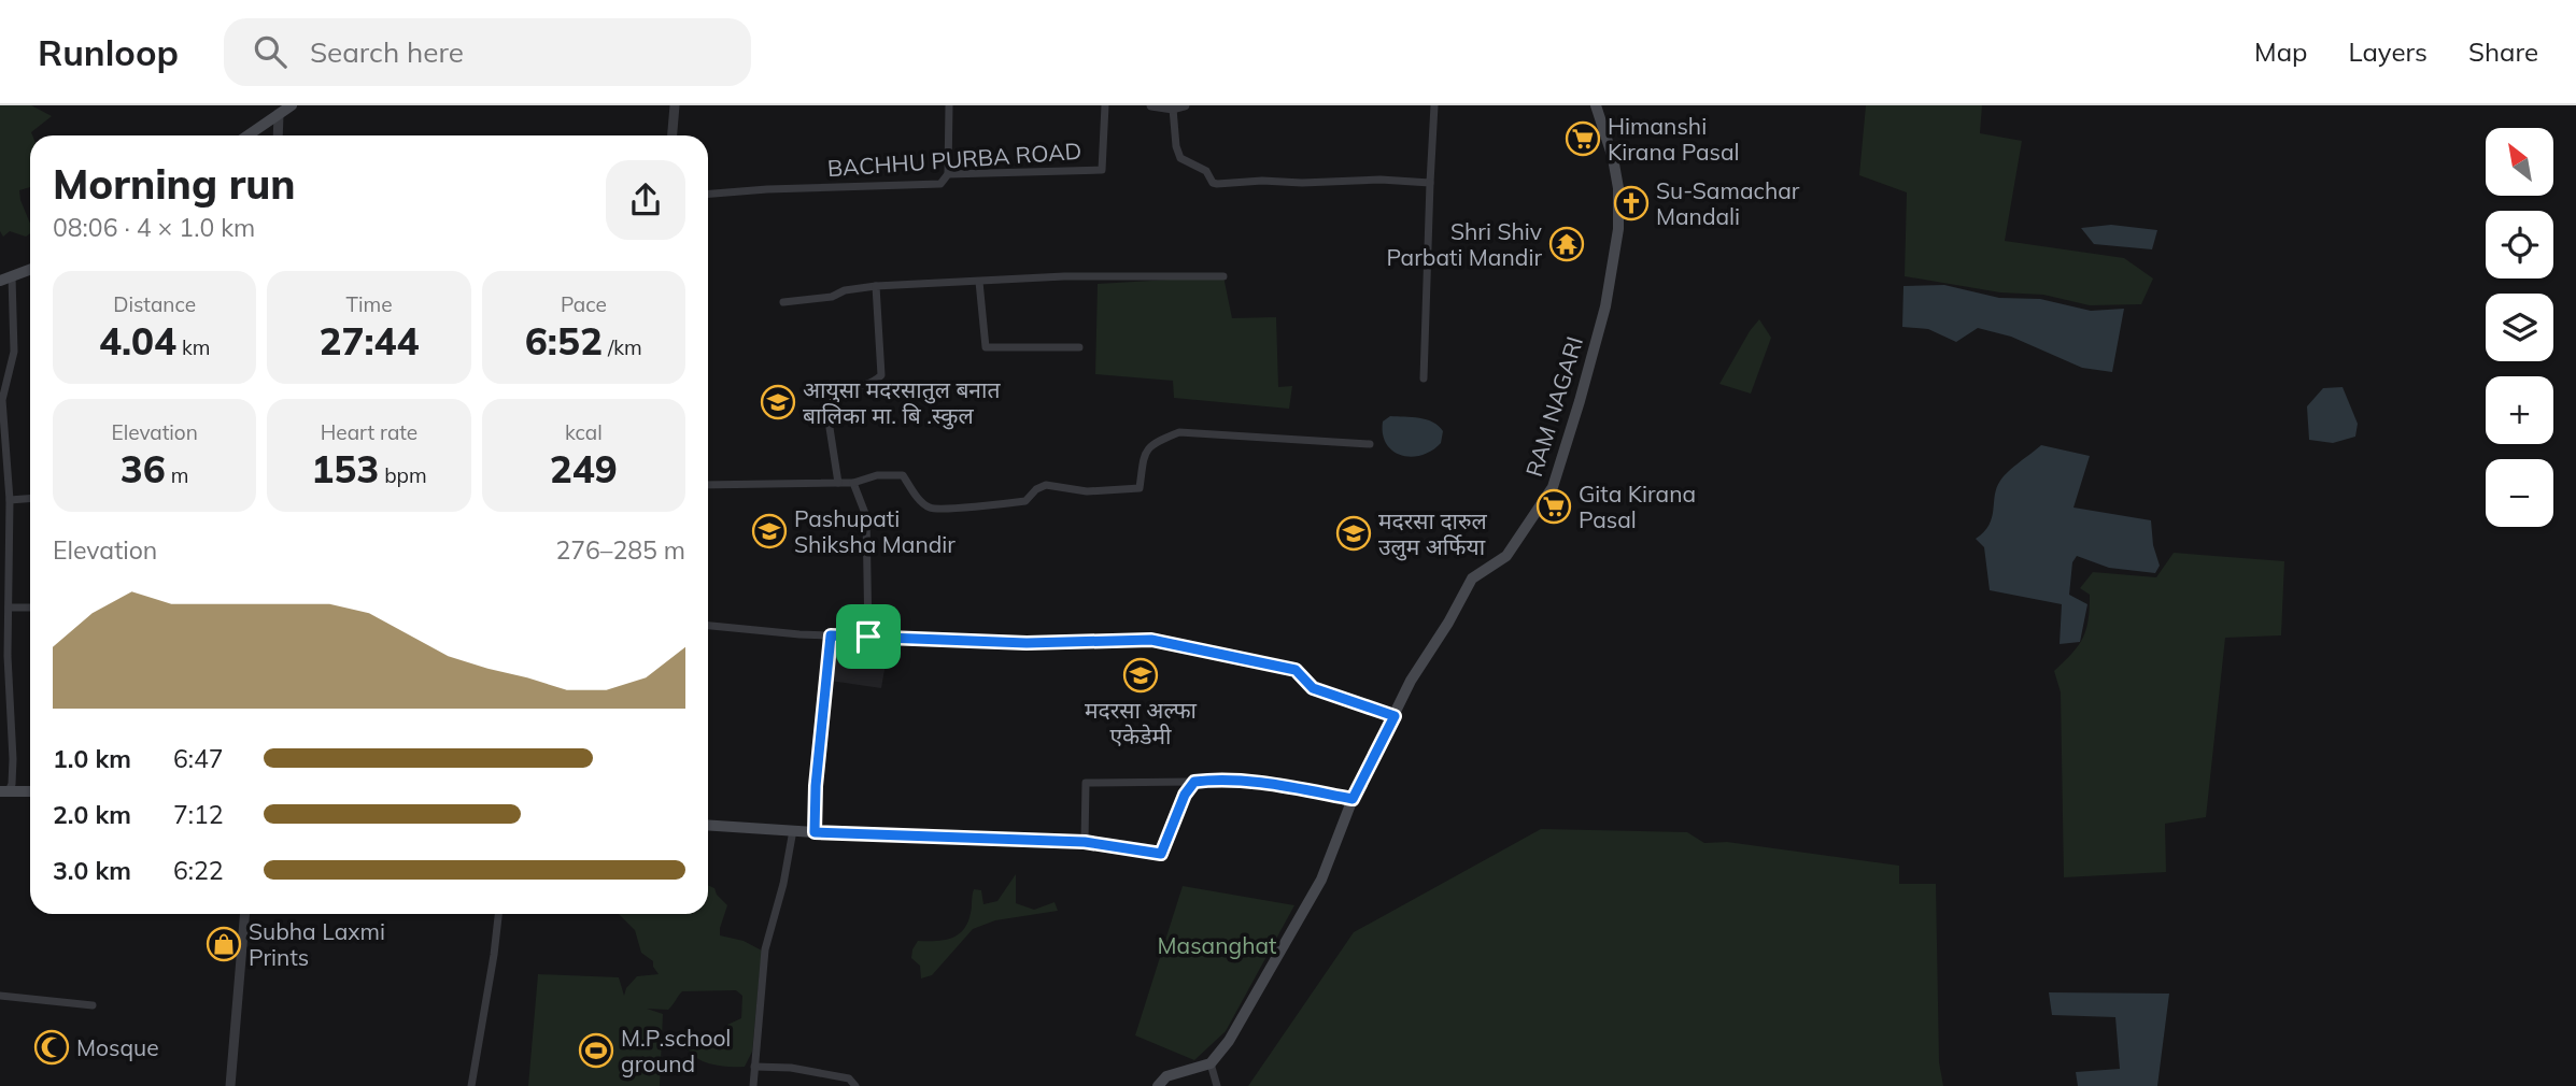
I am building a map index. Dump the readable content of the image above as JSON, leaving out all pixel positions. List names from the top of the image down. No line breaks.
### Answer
{"streets":{"main road":["RAM NAGARI"],"street":["BACHHU PURBA ROAD"]},"parks":["Masanghat"],"places":{"supermarket":["Himanshi Kirana Pasal","Gita Kirana Pasal"],"church":["Su-Samachar Mandali"],"temple":["Shri Shiv Parbati Mandir"],"school or university":["आयुसा मदरसातुल बनात बालिका मा. बि .स्कुल","Pashupati Shiksha Mandir","मदरसा दारुल उलुम अर्फिया","मदरसा अल्फा एकेडेमी"],"shop":["Subha Laxmi Prints"],"mosque":["Mosque"],"sports":["M.P.school ground"]},"north":"top left","page":{"header":"Runloop","search":"Search here","nav":["Map","Layers","Share"],"map_buttons":["+","−"],"heading":["Morning run","08:06 · 4 × 1.0 km"],"stats":[["Distance","4.04 km"],["Time","27:44"],["Pace","6:52 /km"],["Elevation","36 m"],["Heart rate","153 bpm"],["kcal","249"]],"chart":["Elevation","276–285 m"],"list":[{"name":"1.0 km","note":"6:47"},{"name":"2.0 km","note":"7:12"},{"name":"3.0 km","note":"6:22"}]}}
